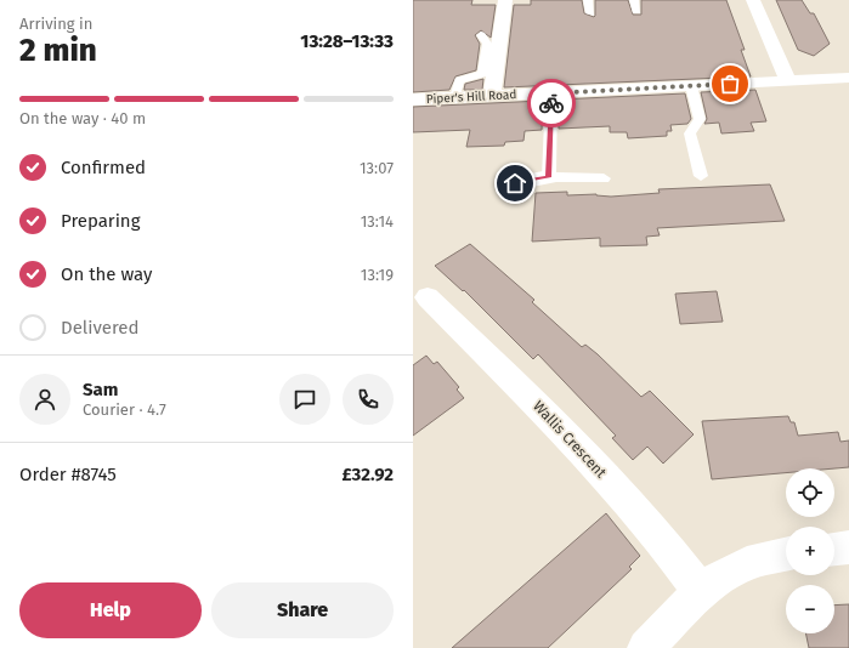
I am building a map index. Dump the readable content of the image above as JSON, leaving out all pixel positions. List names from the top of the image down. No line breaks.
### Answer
{"streets":{"street":["Piper's Hill Road","Wallis Crescent"]},"page":{"heading":["2 min","Arriving in","13:28–13:33"],"panel":["Sam","Courier · 4.7","Order #8745","£32.92"],"bar":"On the way · 40 m","list":[["Confirmed","13:07"],["Preparing","13:14"],["On the way","13:19"],"Delivered"],"map_buttons":["+","−"],"buttons":["Help","Share"]}}
